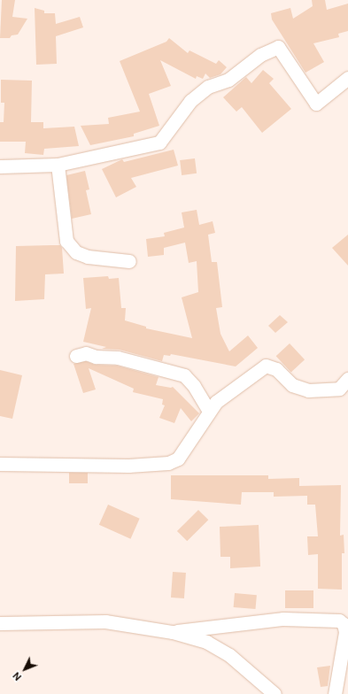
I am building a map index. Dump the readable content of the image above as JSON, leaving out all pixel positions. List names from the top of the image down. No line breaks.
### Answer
{"north":"bottom left"}
